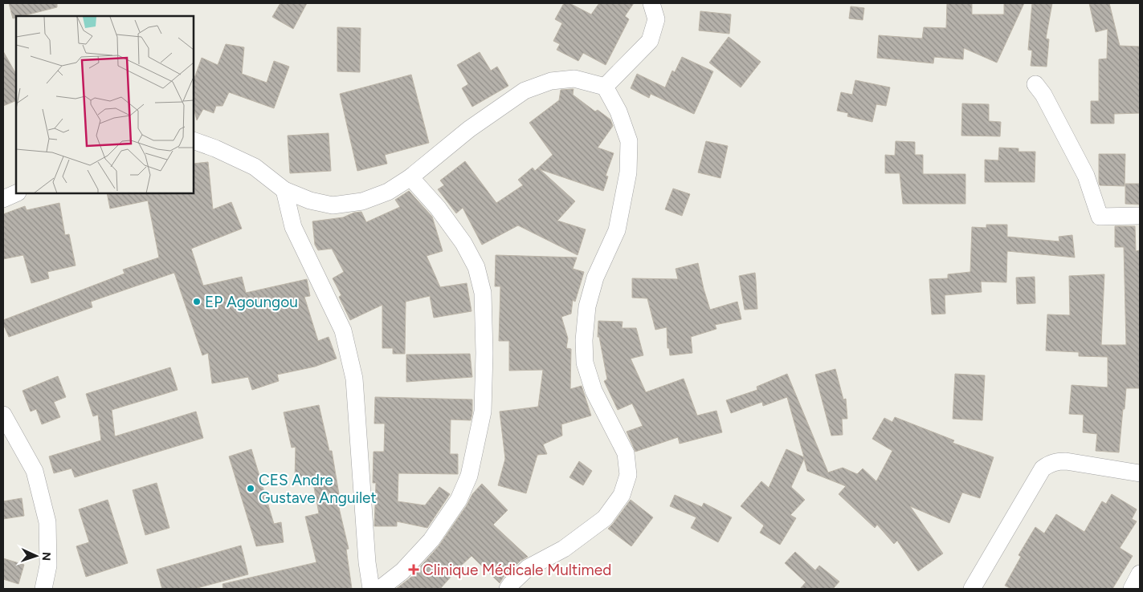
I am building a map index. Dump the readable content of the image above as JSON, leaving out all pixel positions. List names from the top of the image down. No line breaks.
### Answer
{"places":{"other":["EP Agoungou","CES Andre Gustave Anguilet"],"health":["Clinique Médicale Multimed"]},"north":"right"}
